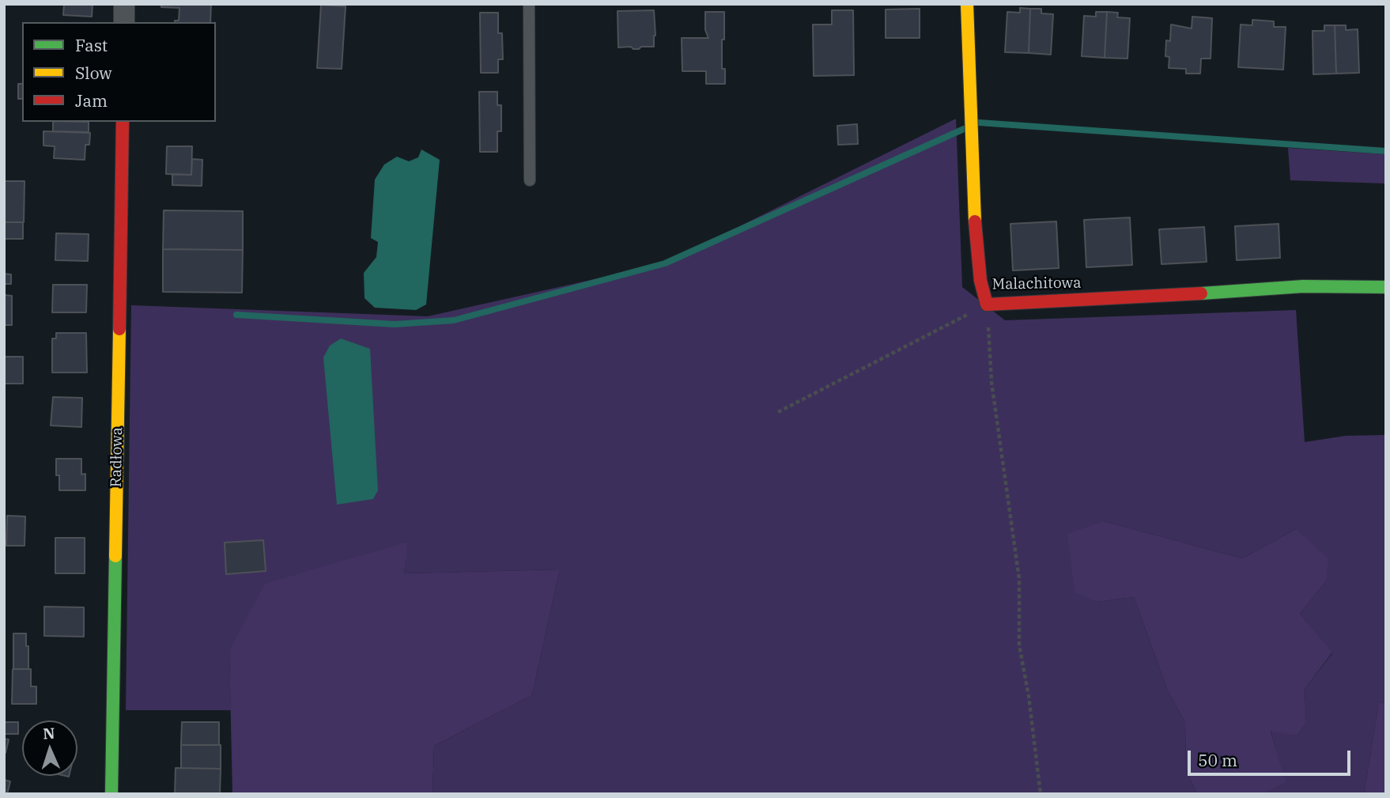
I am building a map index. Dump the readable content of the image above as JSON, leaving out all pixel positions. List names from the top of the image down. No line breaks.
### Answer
{"streets":{"street":["Malachitowa","Radłowa"]},"legend":["Fast","Slow","Jam"],"scale_bar":"50 m","north":"top"}
